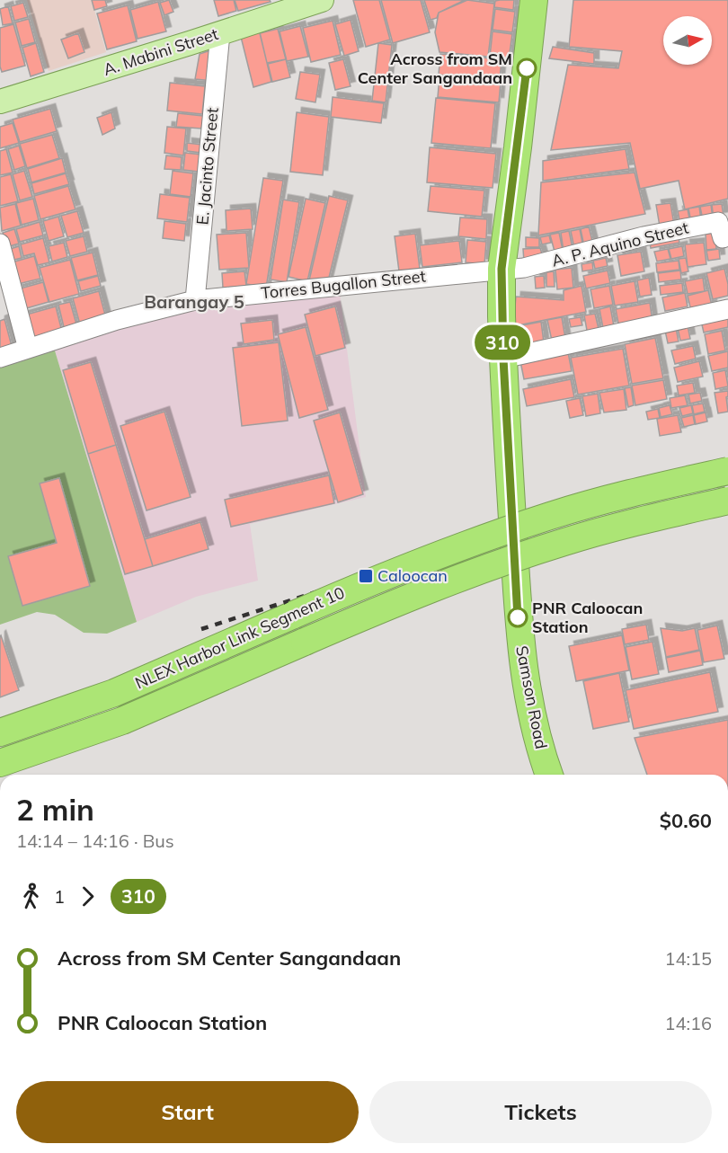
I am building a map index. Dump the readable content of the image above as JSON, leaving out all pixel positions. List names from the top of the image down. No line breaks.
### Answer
{"streets":{"highway":["NLEX Harbor Link Segment 10","Samson Road"],"main road":["A. Mabini Street"],"street":["E. Jacinto Street","A. P. Aquino Street","Torres Bugallon Street"]},"crossings":[["A. Mabini Street","E. Jacinto Street"],["E. Jacinto Street","Torres Bugallon Street"],["A. P. Aquino Street","Torres Bugallon Street"],["A. P. Aquino Street","Samson Road"],["Torres Bugallon Street","Samson Road"]],"districts":["Barangay 5"],"places":{"other":["Across from SM Center Sangandaan","PNR Caloocan Station"],"transit":["Caloocan"]},"lines":["bus line 310"],"north":"right","page":{"on_map":"310","heading":["2 min","14:14 – 14:16 · Bus","$0.60"],"legs":["1","310"],"list":[{"name":"Across from SM Center Sangandaan","value":"14:15"},{"name":"PNR Caloocan Station","value":"14:16"}],"buttons":["Start","Tickets"]}}
